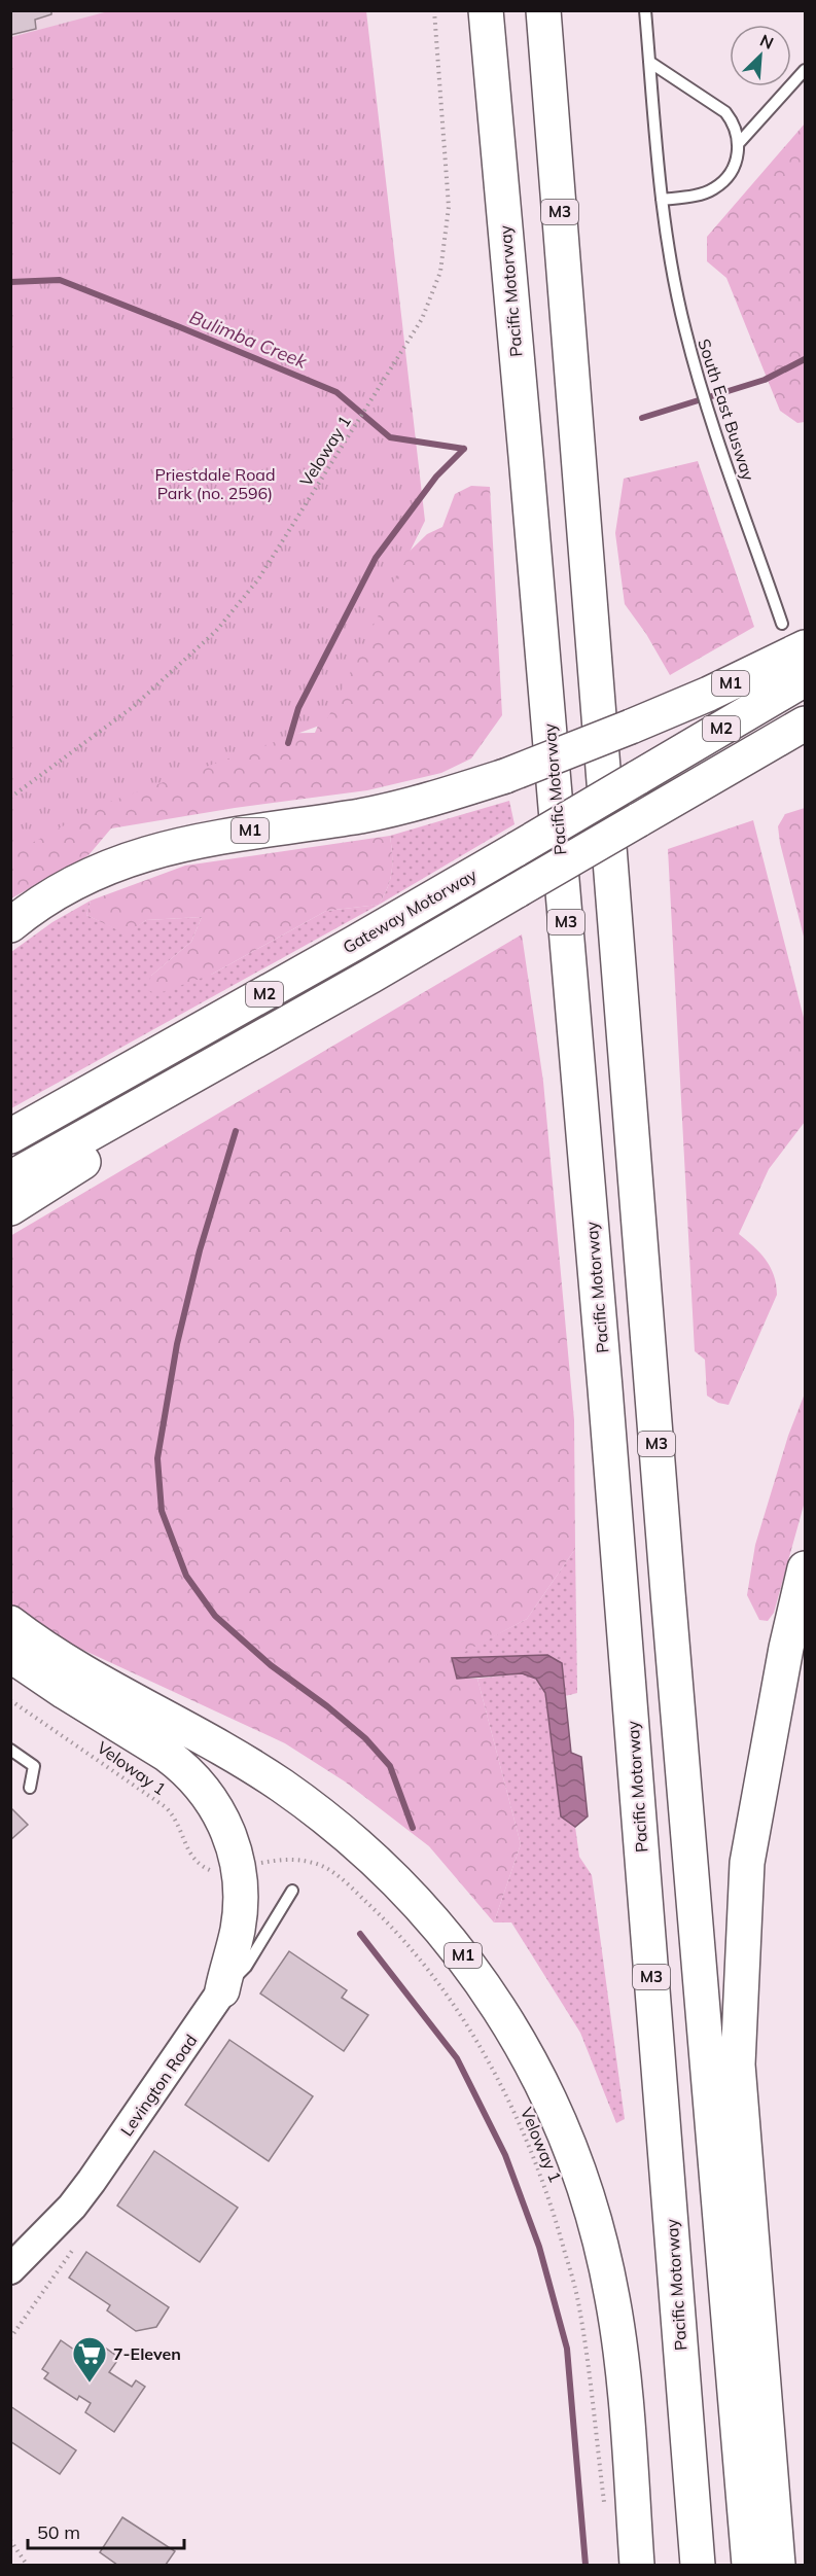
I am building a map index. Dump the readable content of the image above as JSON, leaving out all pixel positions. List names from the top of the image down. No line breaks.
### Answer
{"streets":{"highway":["M3","Pacific Motorway","M1","M2","Gateway Motorway"],"street":["Levington Road"],"lane":["South East Busway"],"path":["Veloway 1"]},"crossings":[["South East Busway","M1"]],"water":["Bulimba Creek"],"parks":["Priestdale Road Park (no. 2596)"],"places":{"supermarket":["7-Eleven"]},"scale_bar":"50 m","north":"top right"}
